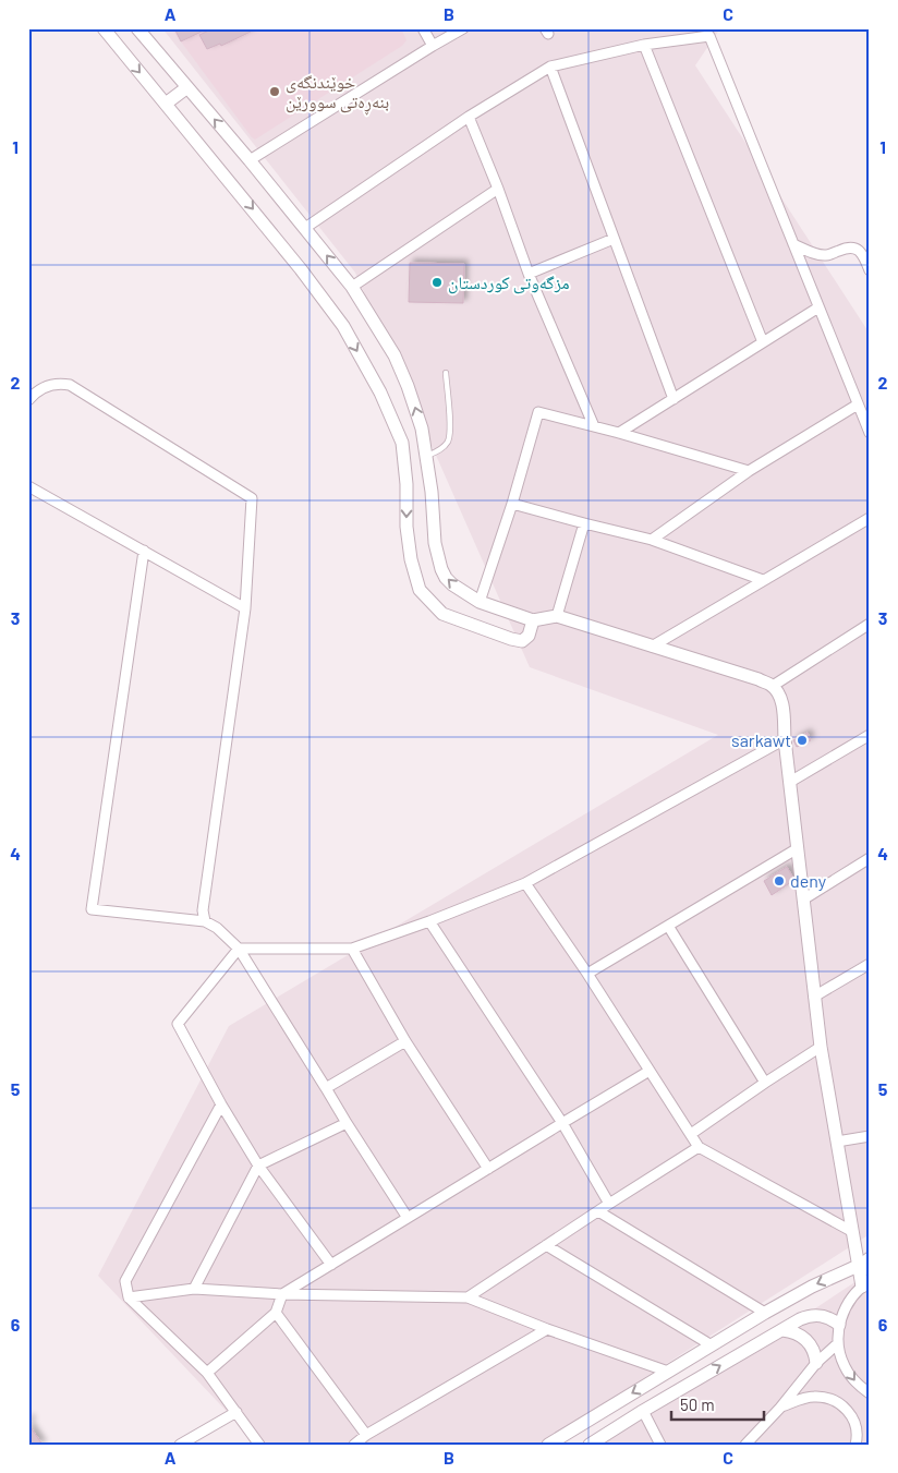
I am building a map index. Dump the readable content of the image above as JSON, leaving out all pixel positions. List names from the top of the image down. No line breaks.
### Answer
{"places":["خوێندنگەی بنەڕەتی سوورێن","مزگەوتی کوردستان","sarkawt","deny"],"scale_bar":"50 m","grid":{"columns":["A","B","C"],"rows":["1","2","3","4","5","6"]}}
